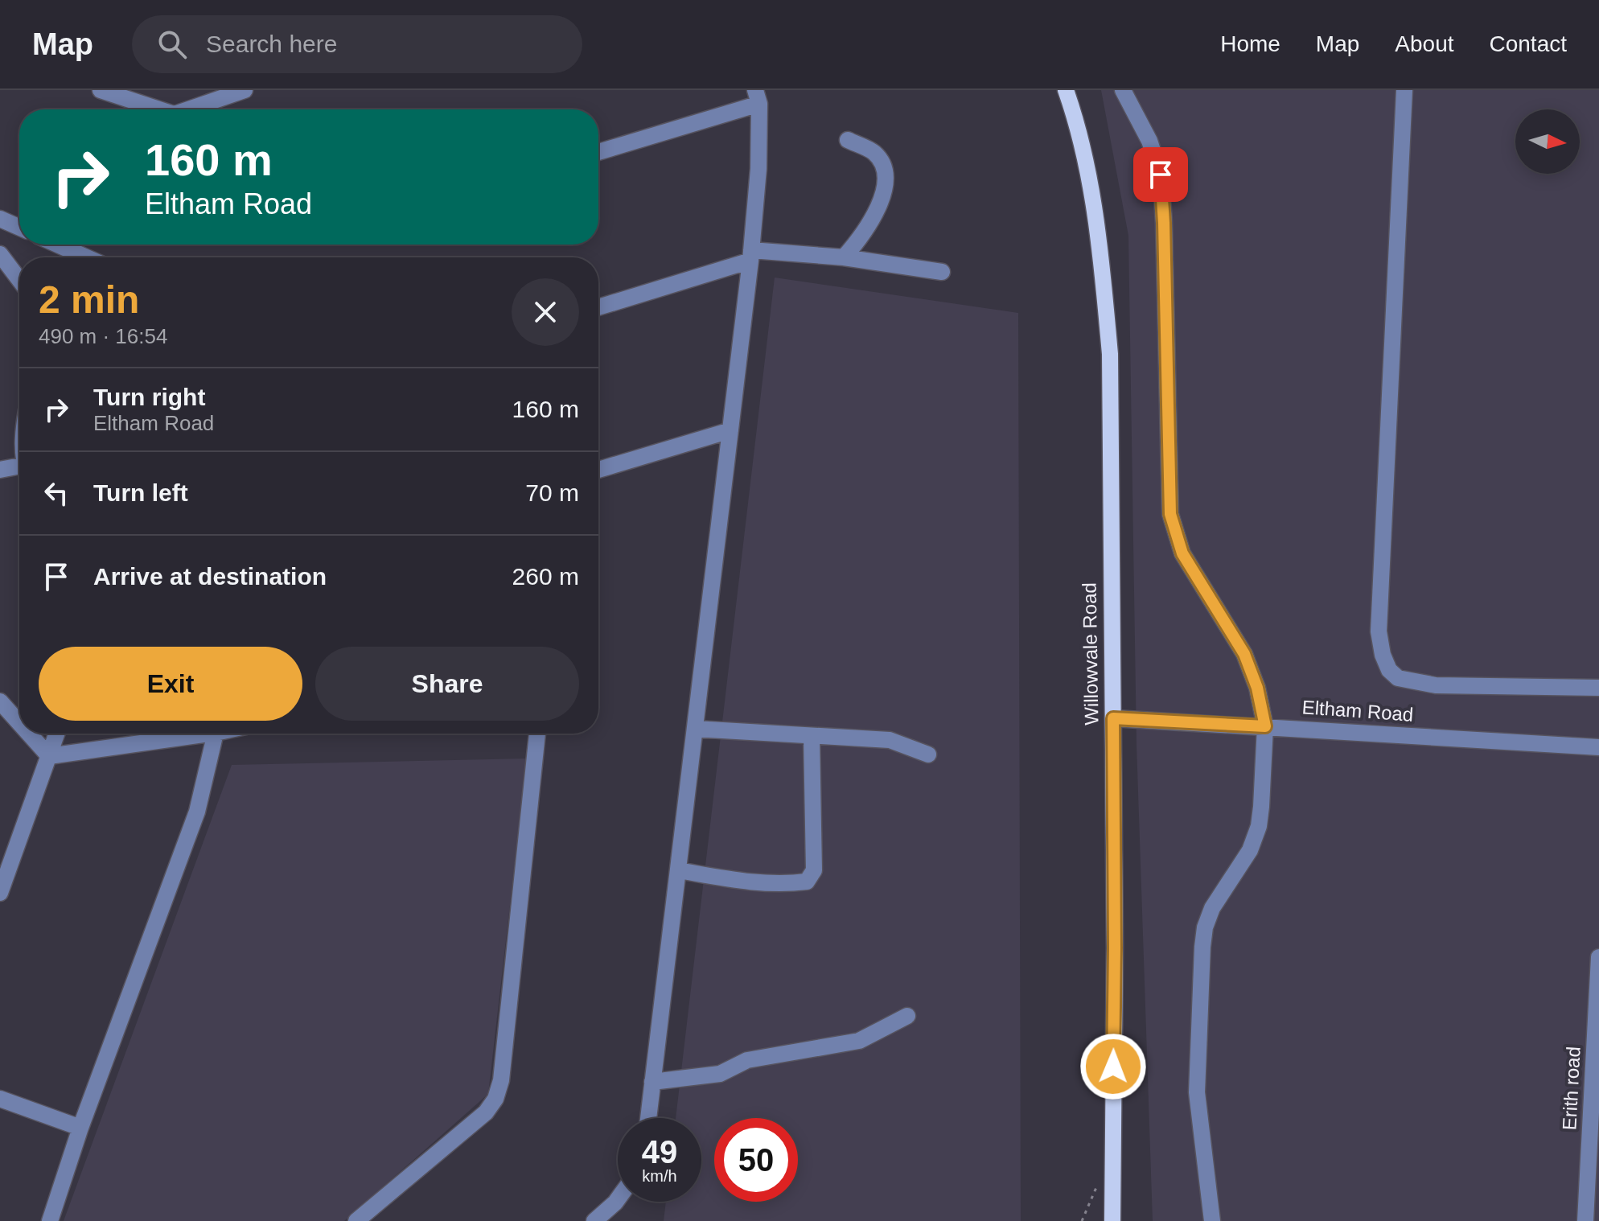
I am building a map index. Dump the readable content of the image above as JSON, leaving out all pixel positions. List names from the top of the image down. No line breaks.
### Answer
{"streets":{"main road":["Willowvale Road"],"street":["Eltham Road","Erith road"]},"crossings":[["Willowvale Road","Eltham Road"]],"north":"right","page":{"header":"Map","search":"Search here","nav":["Home","Map","About","Contact"],"turn":["160 m","Eltham Road"],"heading":["2 min","490 m · 16:54"],"list":[{"name":"Turn right","note":"Eltham Road","value":"160 m"},{"name":"Turn left","value":"70 m"},{"name":"Arrive at destination","value":"260 m"}],"buttons":["Exit","Share"],"speed":"49 km/h","limit":"50"}}
